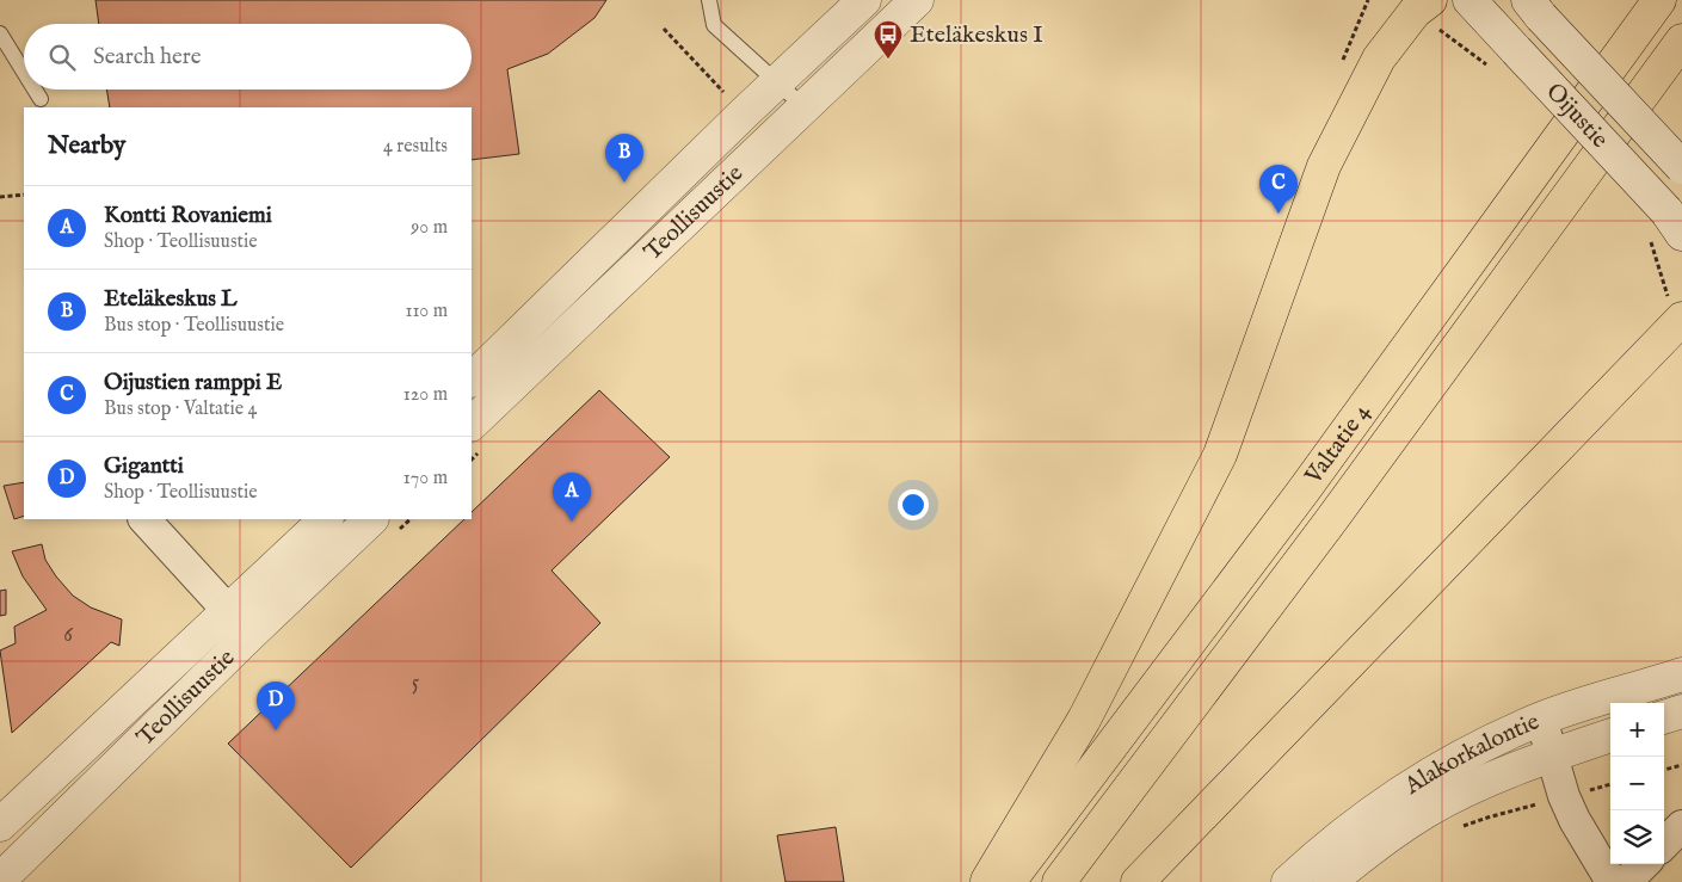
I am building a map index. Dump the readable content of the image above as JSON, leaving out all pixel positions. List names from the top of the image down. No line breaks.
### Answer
{"streets":{"highway":["Valtatie 4"],"street":["Oijustie","Teollisuustie","Alakorkalontie"]},"places":{"bus stop":["Eteläkeskus I"]},"house_numbers":["6","5"],"page":{"search":"Search here","heading":["Nearby","4 results"],"pins":["B","C","A","D"],"list":[{"mark":"A","name":"Kontti Rovaniemi","note":"Shop · Teollisuustie","value":"90 m"},{"mark":"B","name":"Eteläkeskus L","note":"Bus stop · Teollisuustie","value":"110 m"},{"mark":"C","name":"Oijustien ramppi E","note":"Bus stop · Valtatie 4","value":"120 m"},{"mark":"D","name":"Gigantti","note":"Shop · Teollisuustie","value":"170 m"}],"map_buttons":["+","−"]}}
